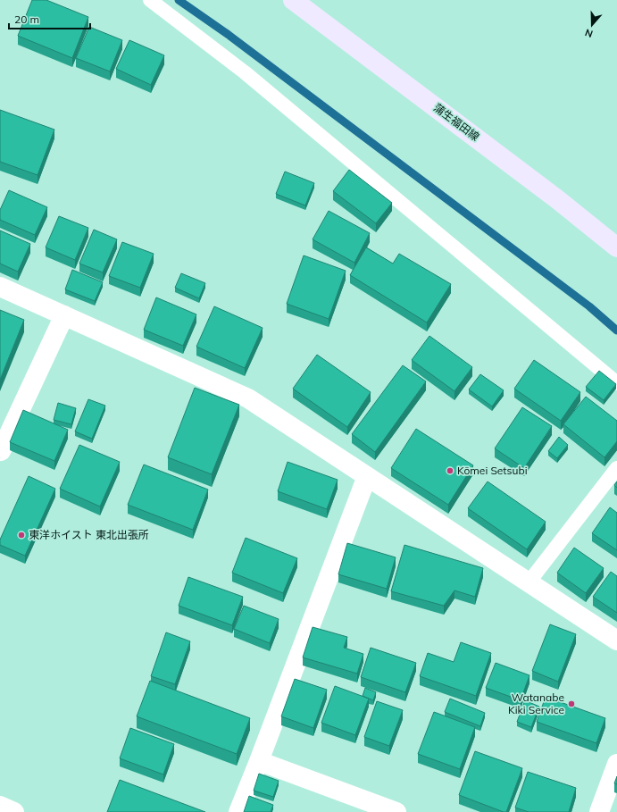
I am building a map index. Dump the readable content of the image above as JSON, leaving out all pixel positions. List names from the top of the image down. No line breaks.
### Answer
{"streets":{"main road":["蒲生福田線"]},"places":["Kōmei Setsubi","東洋ホイスト 東北出張所","Watanabe Kiki Service"],"scale_bar":"20 m","north":"bottom"}
